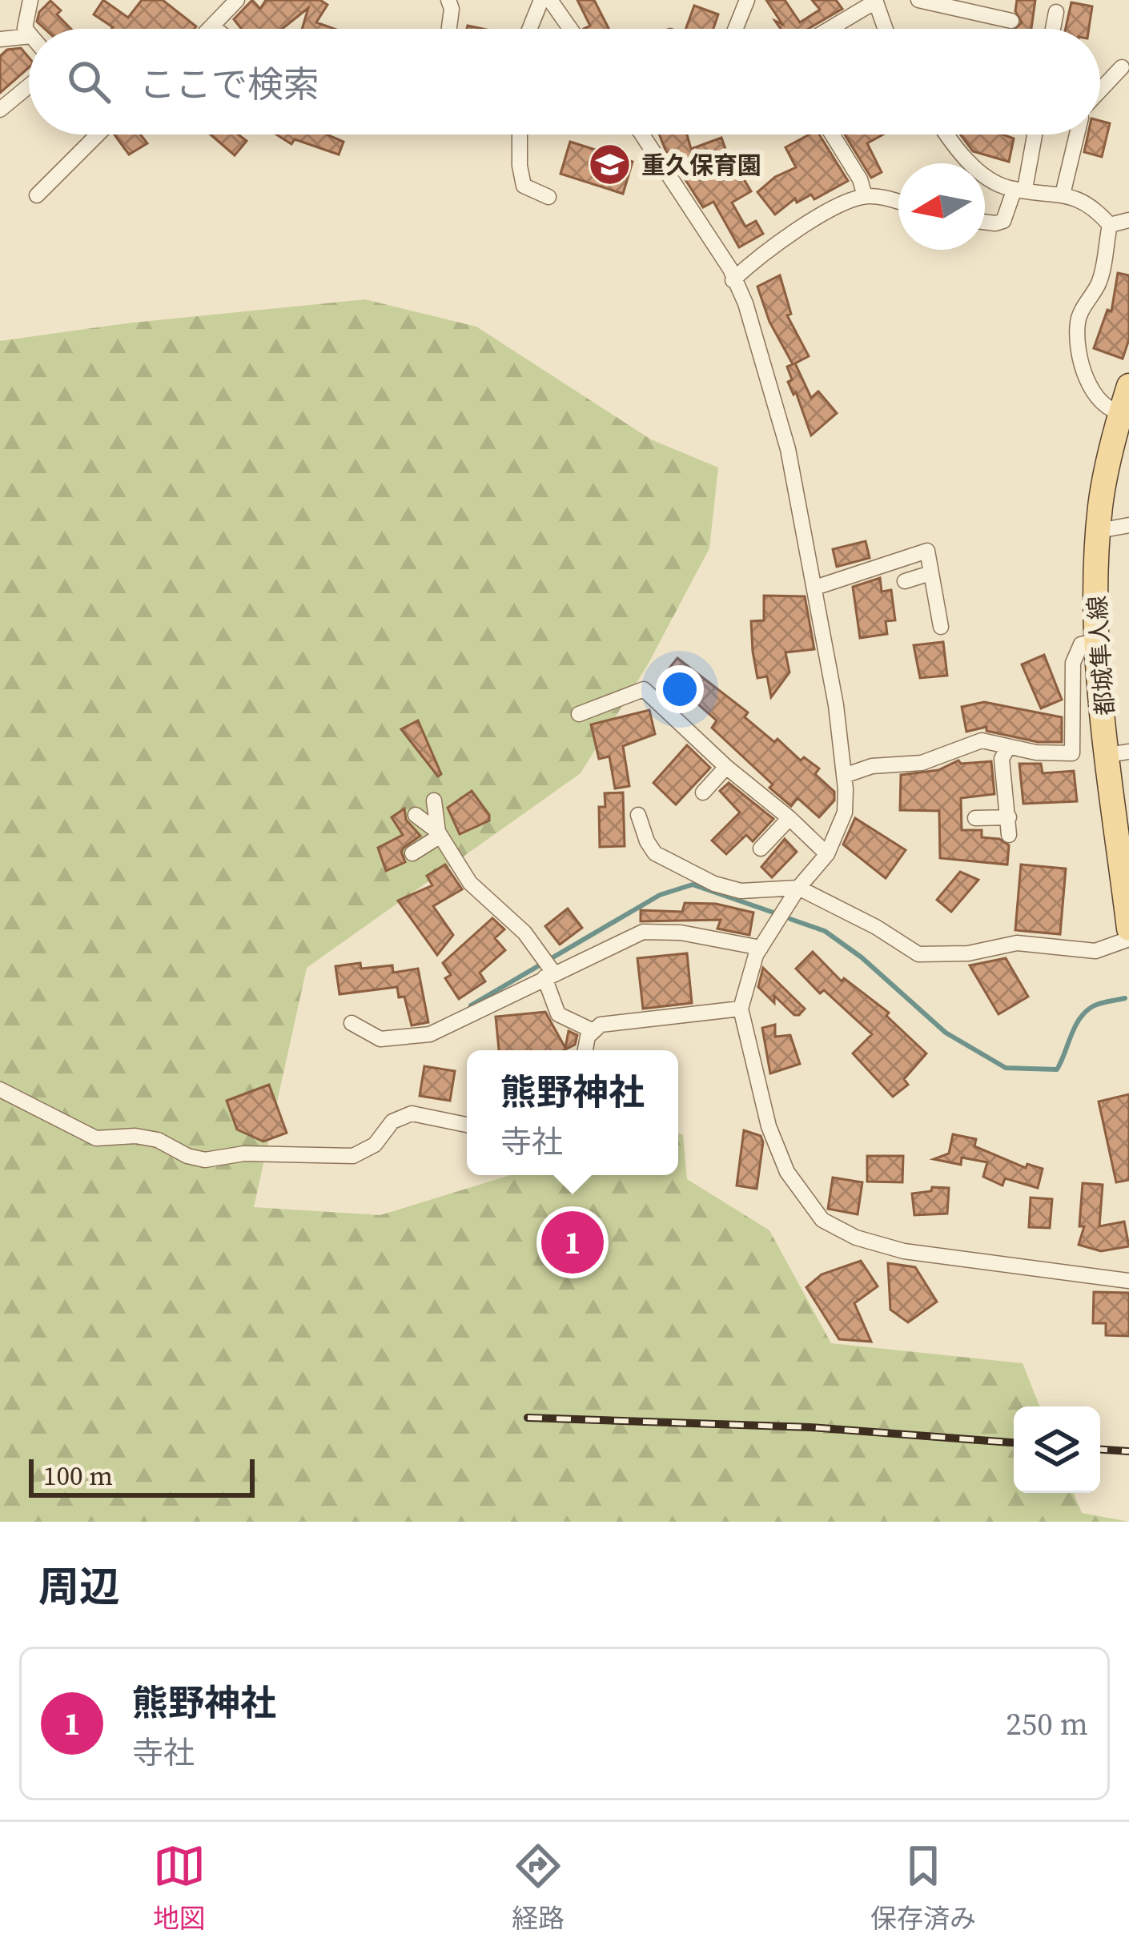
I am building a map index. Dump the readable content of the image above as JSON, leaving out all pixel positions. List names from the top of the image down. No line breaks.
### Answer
{"streets":{"main road":["都城隼人線"]},"places":{"school or university":["重久保育園"]},"scale_bar":"100 m","north":"left","page":{"search":"ここで検索","popup":["熊野神社","寺社"],"pins":"1","scale":"100 m","heading":"周辺","list":[{"mark":"1","name":"熊野神社","note":"寺社","value":"250 m"}],"nav":["地図","経路","保存済み"]}}
